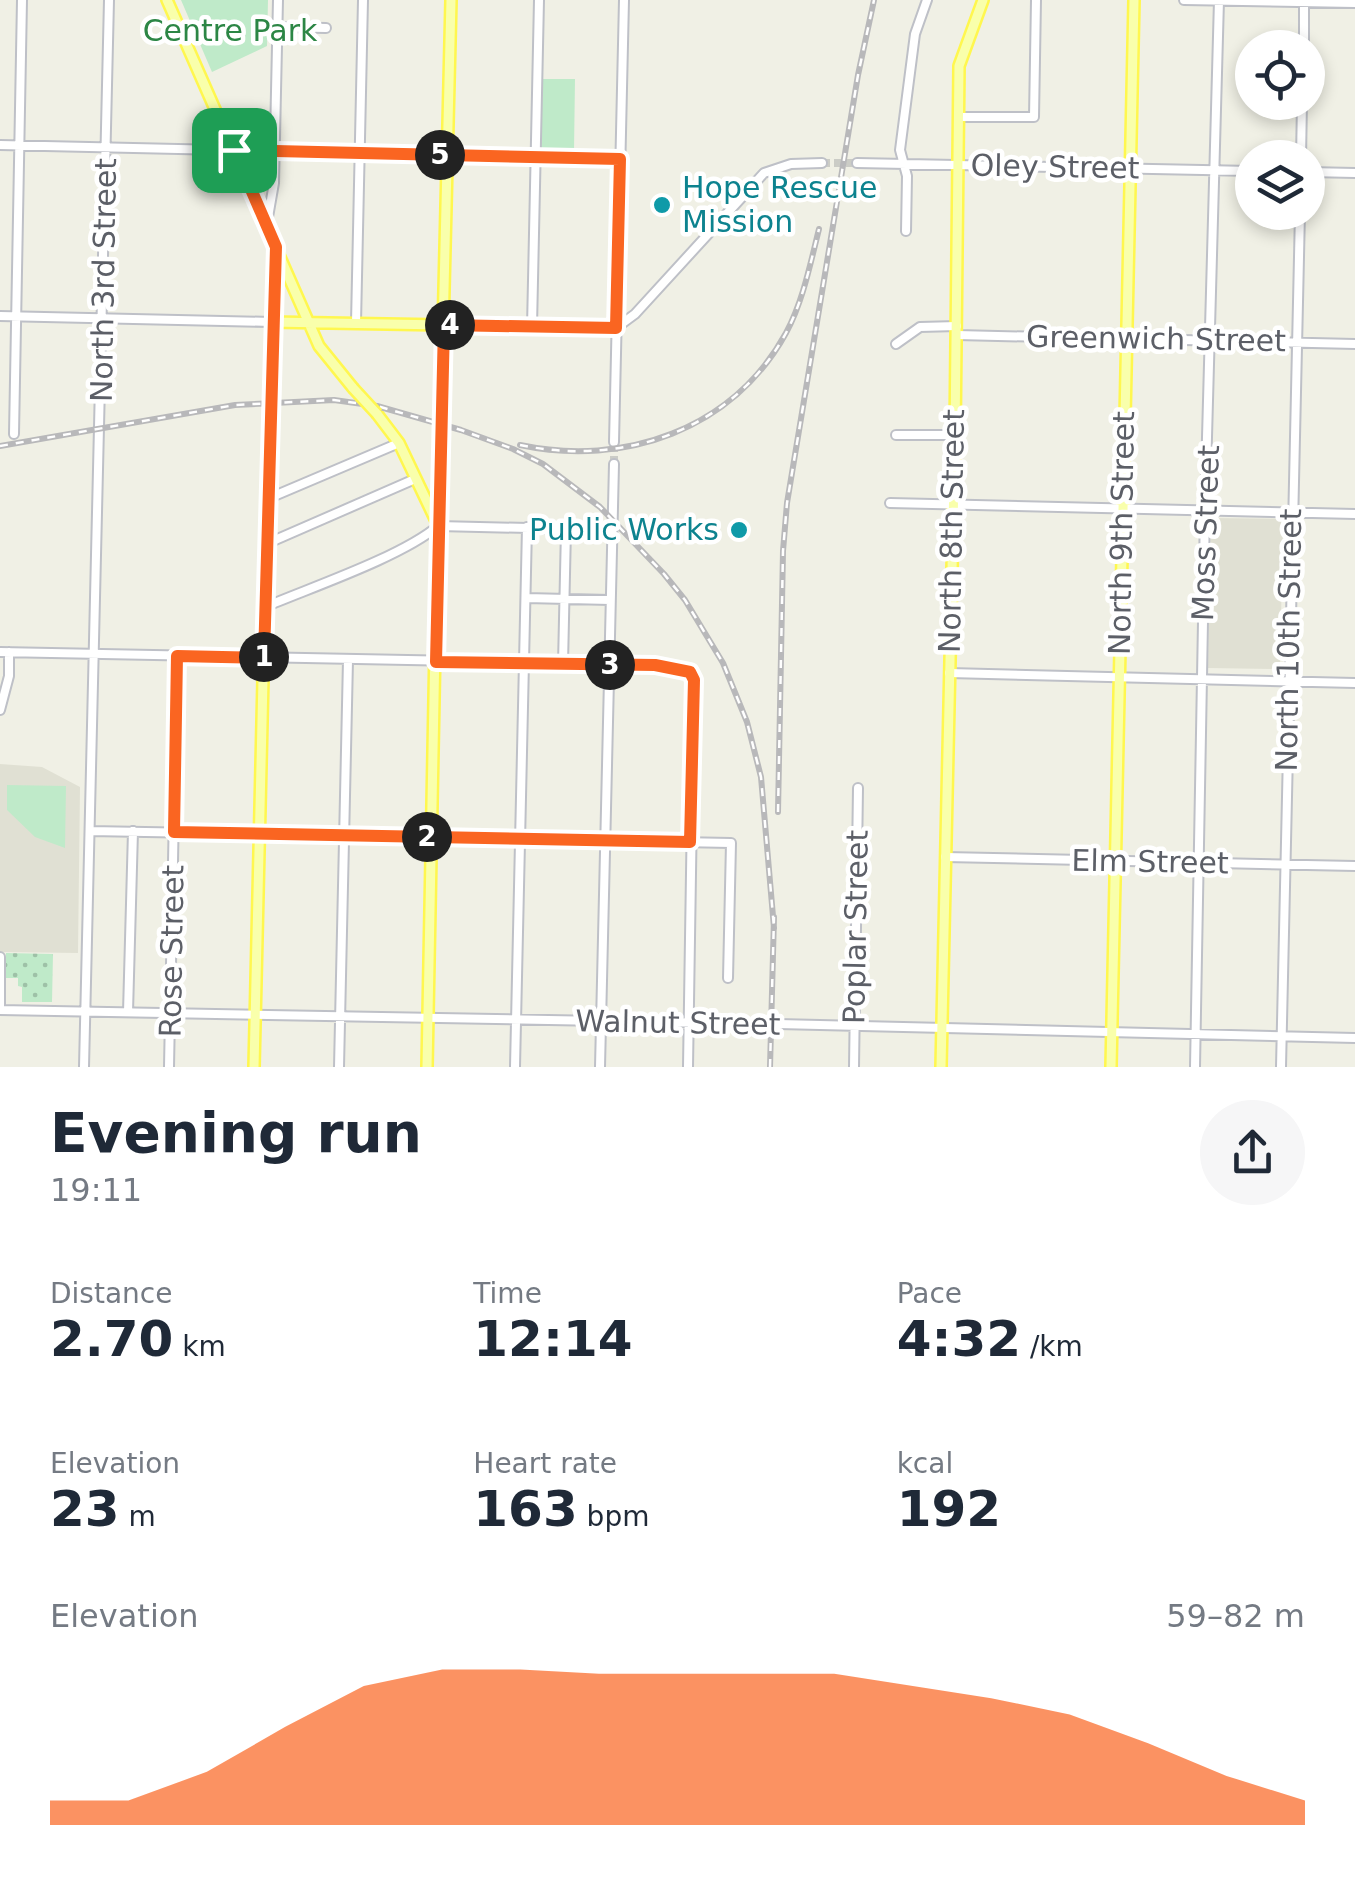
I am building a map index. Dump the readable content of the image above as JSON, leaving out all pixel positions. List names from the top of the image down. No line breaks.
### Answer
{"streets":{"main road":["North 8th Street","North 9th Street"],"street":["Oley Street","North 3rd Street","Greenwich Street","Moss Street","North 10th Street","Elm Street","Poplar Street","Rose Street","Walnut Street"]},"crossings":[["Oley Street","North 8th Street"],["Oley Street","North 9th Street"],["Oley Street","Moss Street"],["North 3rd Street","Walnut Street"],["Greenwich Street","North 8th Street"],["Greenwich Street","North 9th Street"],["Greenwich Street","Moss Street"],["Greenwich Street","North 10th Street"],["North 8th Street","Elm Street"],["North 8th Street","Walnut Street"],["North 9th Street","Elm Street"],["North 9th Street","Walnut Street"],["Moss Street","Elm Street"],["Moss Street","Walnut Street"],["North 10th Street","Elm Street"],["North 10th Street","Walnut Street"],["Poplar Street","Walnut Street"],["Rose Street","Walnut Street"]],"parks":["Centre Park"],"places":["Hope Rescue Mission","Public Works"],"page":{"pins":["5","4","1","3","2"],"heading":["Evening run","19:11"],"stats":[["Distance","2.70 km"],["Time","12:14"],["Pace","4:32 /km"],["Elevation","23 m"],["Heart rate","163 bpm"],["kcal","192"]],"chart":["Elevation","59–82 m"]}}
